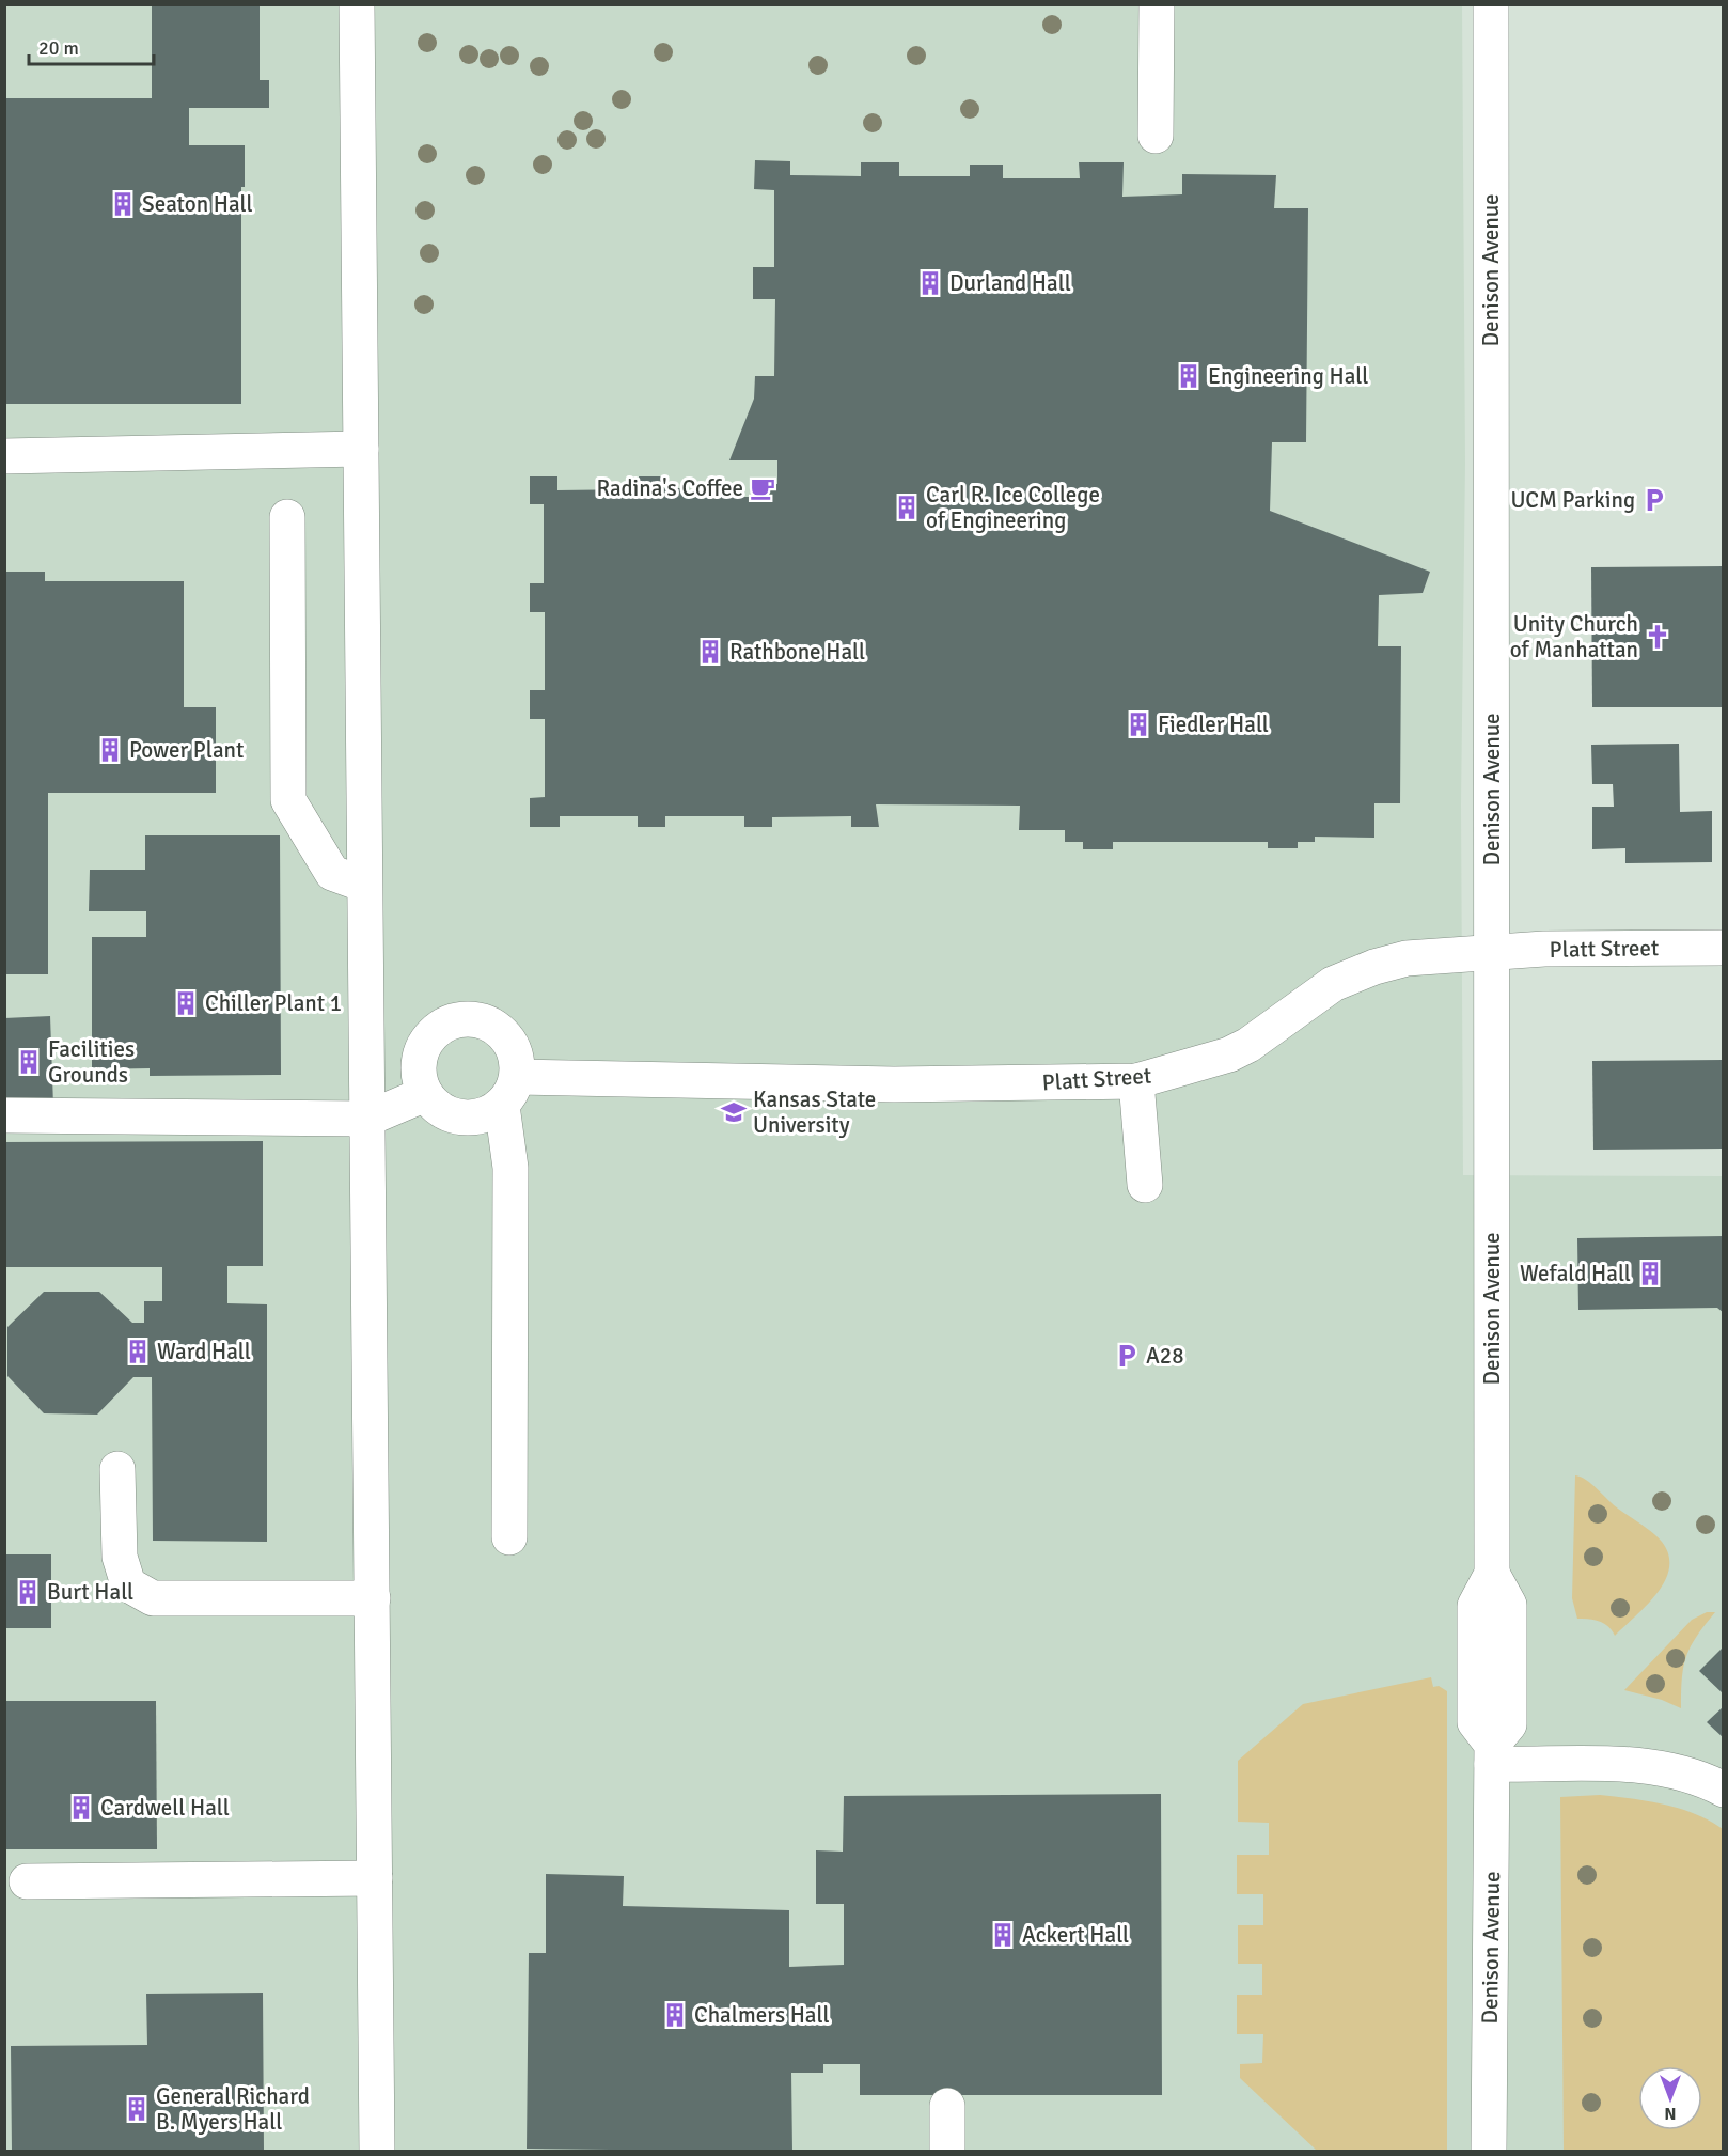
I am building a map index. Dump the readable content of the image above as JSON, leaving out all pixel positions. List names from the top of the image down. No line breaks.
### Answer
{"streets":{"street":["Denison Avenue","Platt Street"]},"crossings":[["Denison Avenue","Platt Street"]],"places":{"building":["Seaton Hall","Durland Hall","Engineering Hall","Carl R. Ice College of Engineering","Rathbone Hall","Fiedler Hall","Power Plant","Chiller Plant 1","Facilities Grounds","Wefald Hall","Ward Hall","Burt Hall","Cardwell Hall","Ackert Hall","Chalmers Hall","General Richard B. Myers Hall"],"cafe":["Radina's Coffee"],"parking":["UCM Parking","A28"],"church":["Unity Church of Manhattan"],"school or university":["Kansas State University"]},"scale_bar":"20 m","north":"bottom"}
